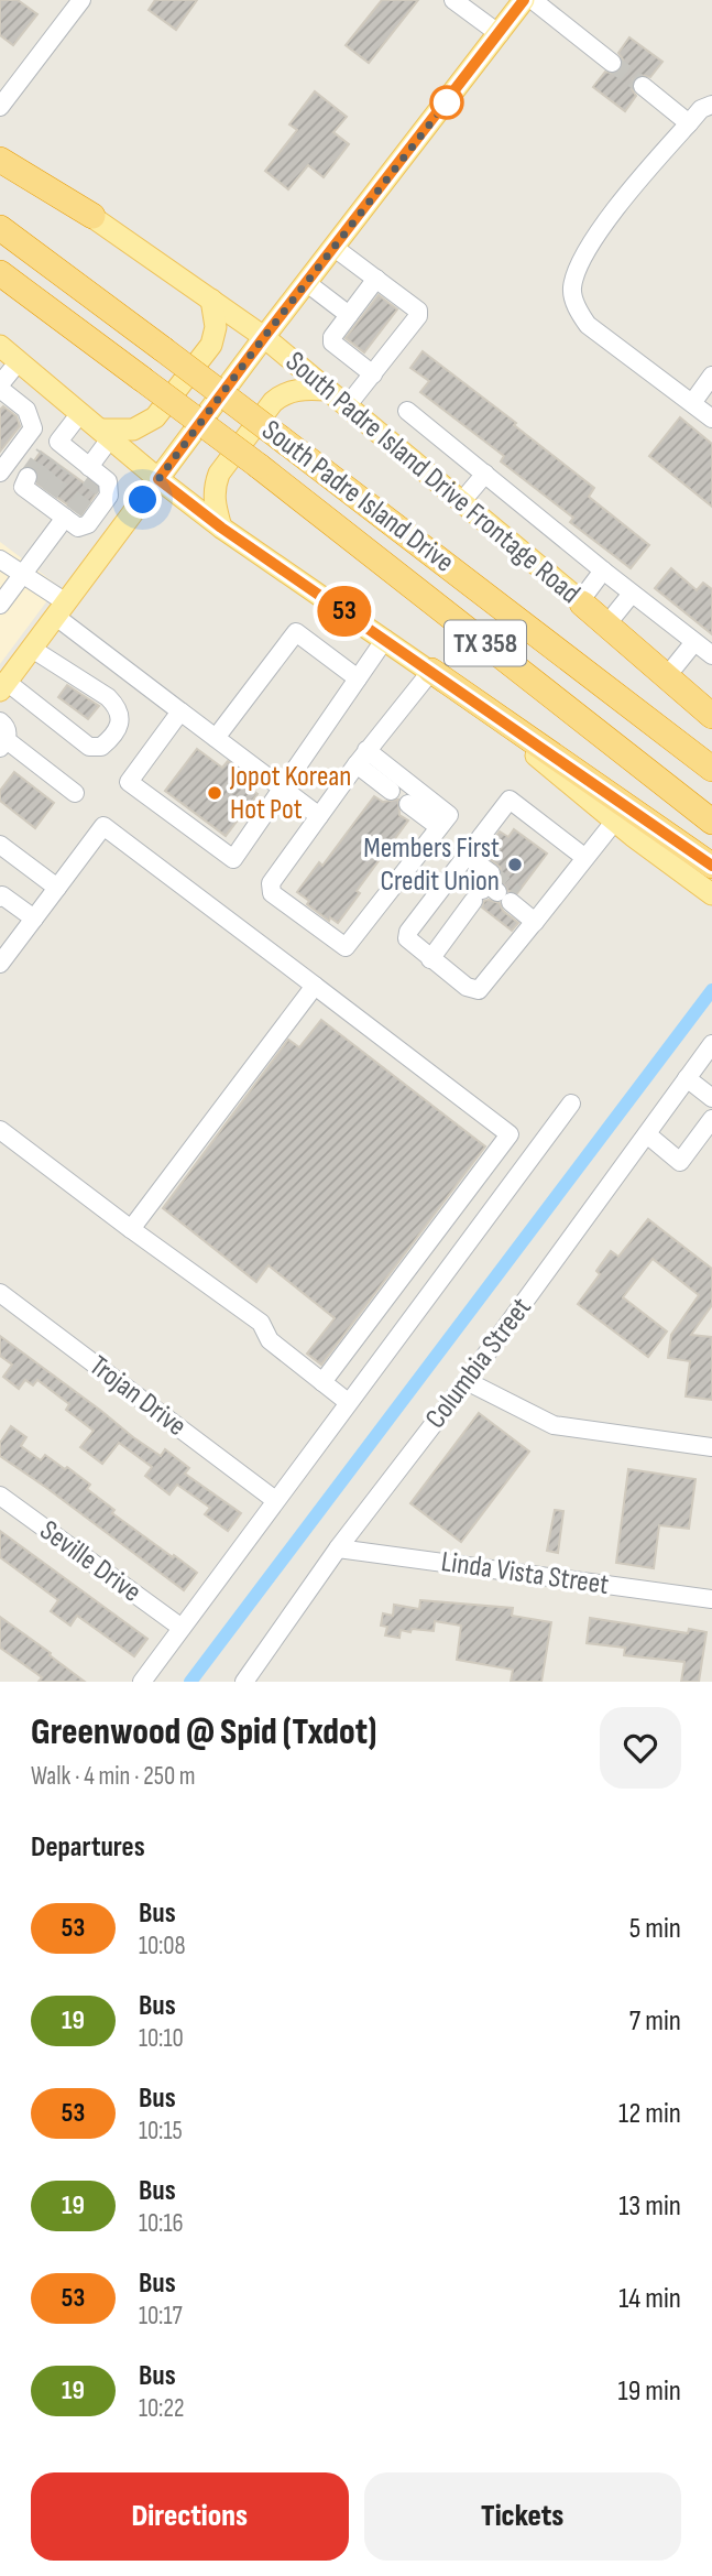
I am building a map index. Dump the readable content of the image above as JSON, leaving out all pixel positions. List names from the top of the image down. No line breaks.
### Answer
{"streets":{"highway":["South Padre Island Drive","TX 358"],"main road":["South Padre Island Drive Frontage Road"],"street":["Columbia Street","Trojan Drive","Seville Drive","Linda Vista Street"]},"crossings":[["Columbia Street","Linda Vista Street"]],"places":["Jopot Korean Hot Pot","Members First Credit Union"],"lines":["bus line 53"],"page":{"on_map":"53","heading":[["Greenwood @ Spid (Txdot)","Walk · 4 min · 250 m"],"Departures"],"list":[{"mark":"53","name":"Bus","note":"10:08","value":"5 min"},{"mark":"19","name":"Bus","note":"10:10","value":"7 min"},{"mark":"53","name":"Bus","note":"10:15","value":"12 min"},{"mark":"19","name":"Bus","note":"10:16","value":"13 min"},{"mark":"53","name":"Bus","note":"10:17","value":"14 min"},{"mark":"19","name":"Bus","note":"10:22","value":"19 min"}],"buttons":["Directions","Tickets"]}}
